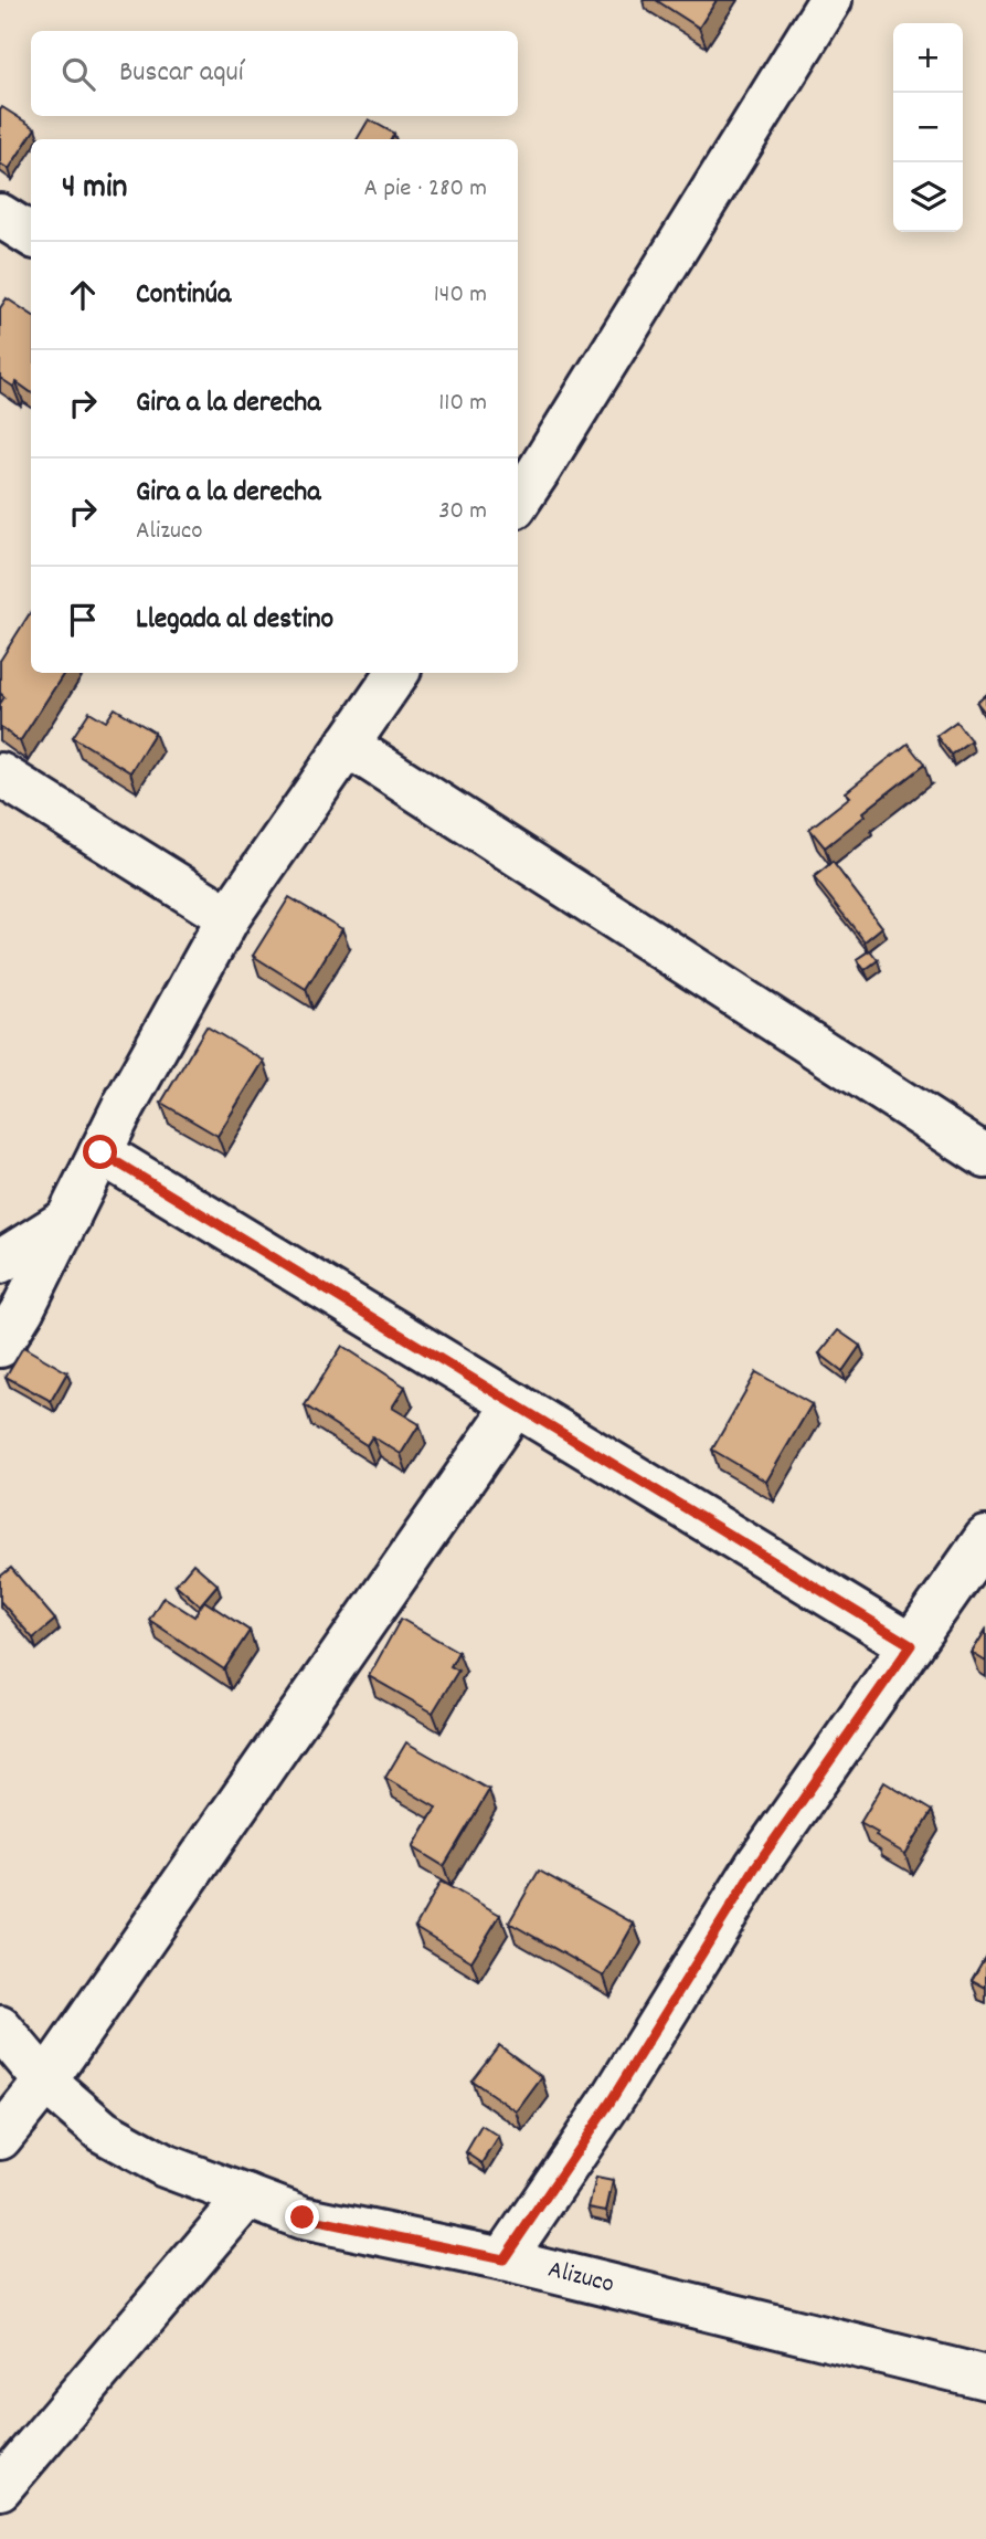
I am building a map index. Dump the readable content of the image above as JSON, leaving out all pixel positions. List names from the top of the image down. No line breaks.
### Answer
{"streets":{"street":["Alizuco"]},"page":{"map_buttons":["+","−"],"search":"Buscar aquí","heading":["4 min","A pie · 280 m"],"list":[["Continúa","140 m"],["Gira a la derecha","110 m"],["Gira a la derecha","Alizuco","30 m"],"Llegada al destino"]}}
